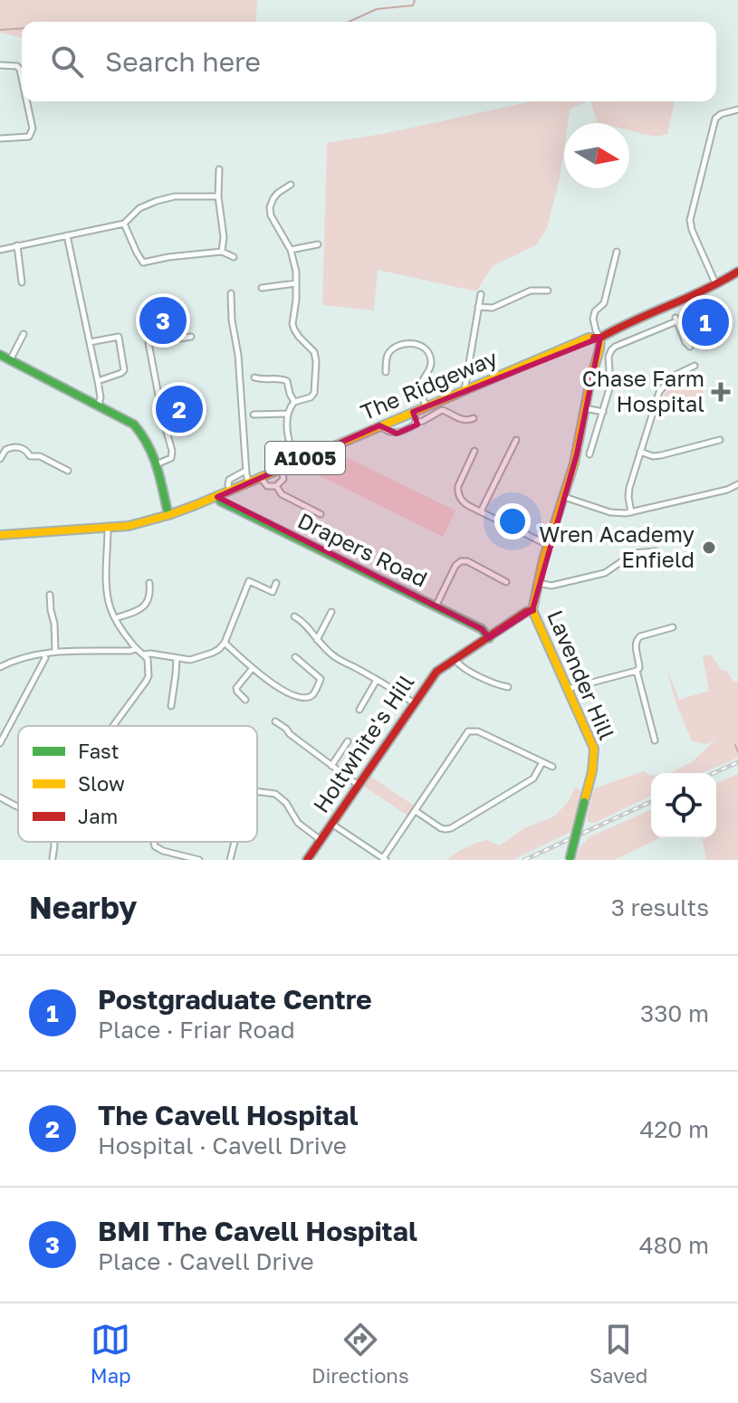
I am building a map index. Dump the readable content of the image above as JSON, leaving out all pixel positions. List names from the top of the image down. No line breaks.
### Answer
{"streets":{"street":["The Ridgeway","A1005","Drapers Road","Lavender Hill","Holtwhite's Hill"]},"crossings":[["The Ridgeway","Drapers Road"],["The Ridgeway","Lavender Hill"],["Drapers Road","Holtwhite's Hill"],["Lavender Hill","Holtwhite's Hill"]],"places":{"health":["Chase Farm Hospital"],"other":["Wren Academy Enfield"]},"legend":["Fast","Slow","Jam"],"north":"right","page":{"search":"Search here","pins":["3","1","2"],"heading":["Nearby","3 results"],"list":[{"mark":"1","name":"Postgraduate Centre","note":"Place · Friar Road","value":"330 m"},{"mark":"2","name":"The Cavell Hospital","note":"Hospital · Cavell Drive","value":"420 m"},{"mark":"3","name":"BMI The Cavell Hospital","note":"Place · Cavell Drive","value":"480 m"}],"nav":["Map","Directions","Saved"]}}
